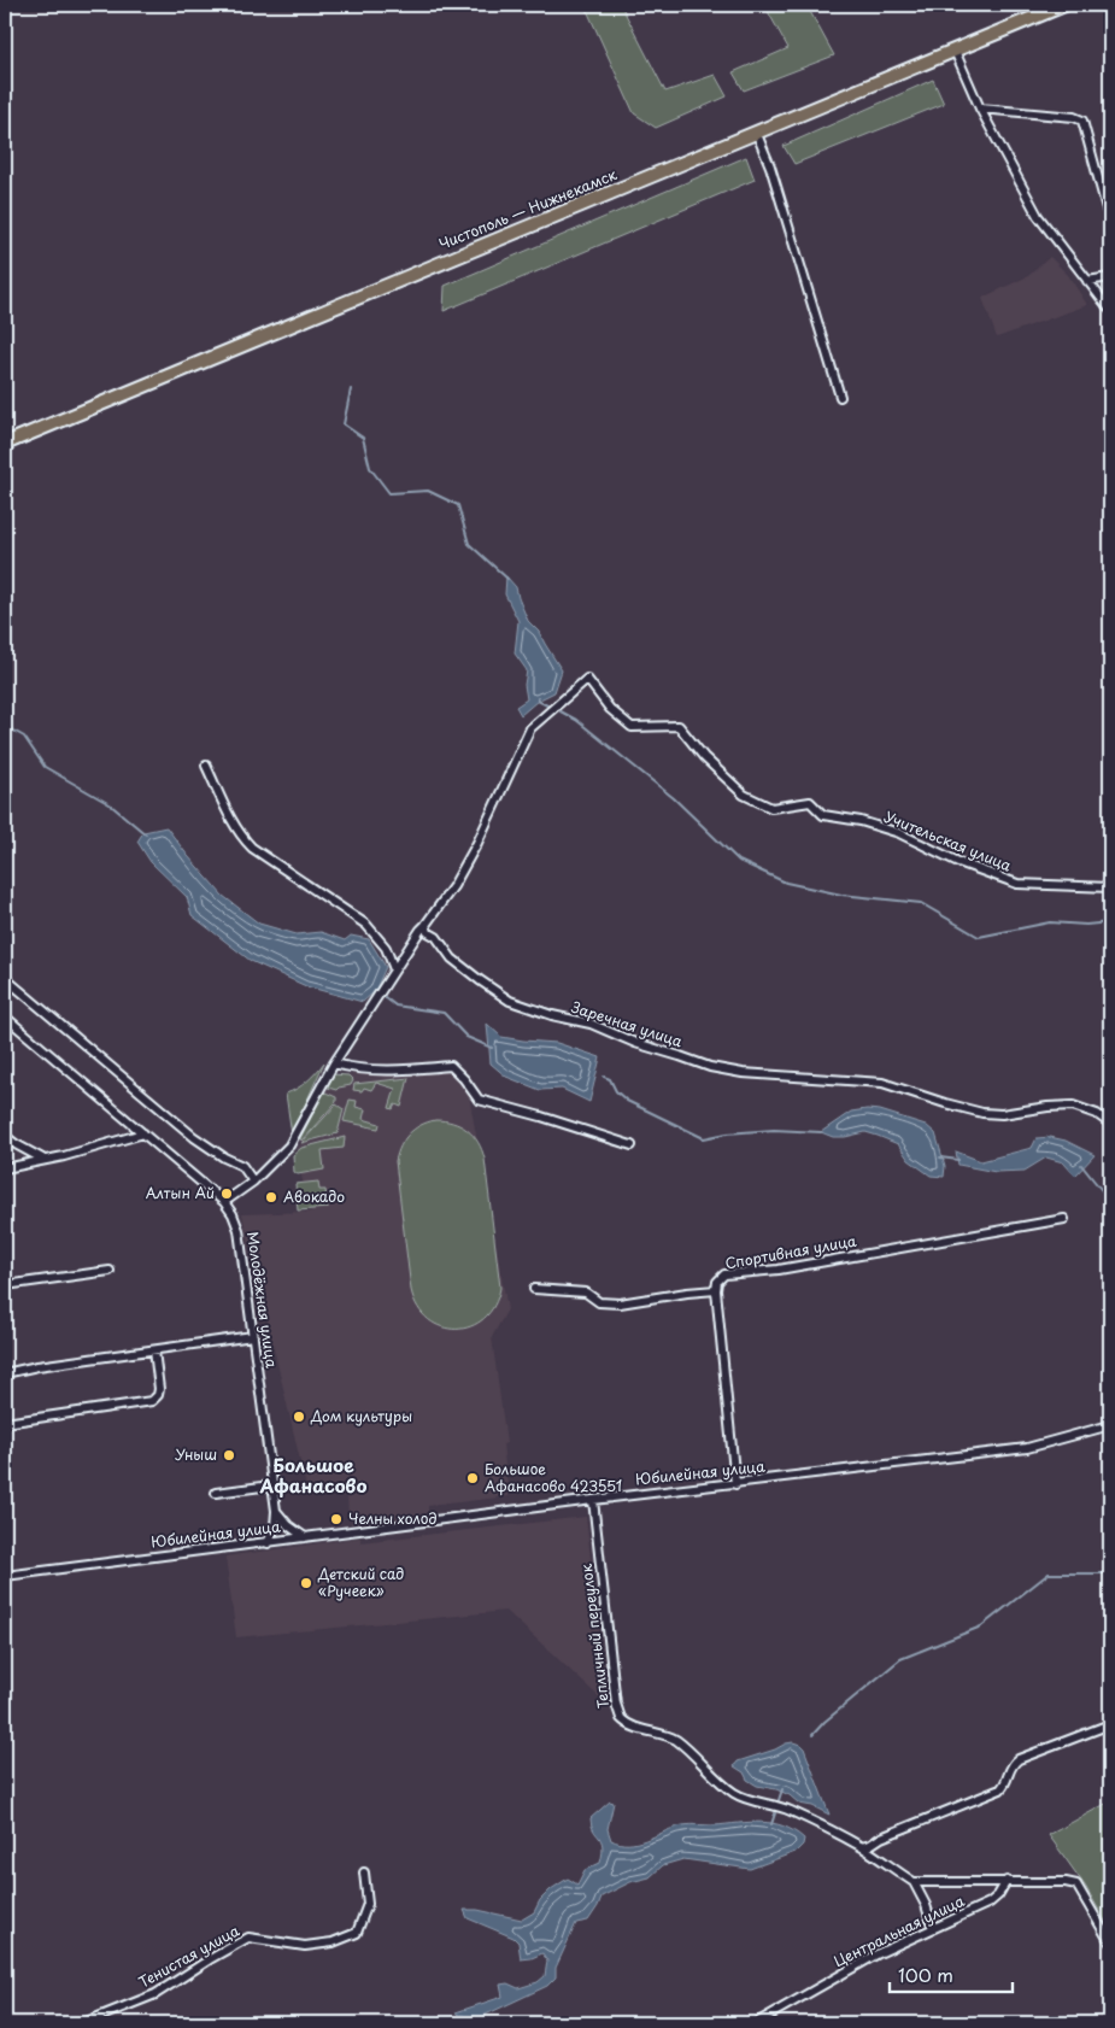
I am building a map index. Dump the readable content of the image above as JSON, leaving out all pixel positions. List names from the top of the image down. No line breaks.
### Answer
{"streets":{"main road":["Чистополь — Нижнекамск"],"street":["Учительская улица","Заречная улица","Спортивная улица","Молодёжная улица","Юбилейная улица","Тепличный переулок","Центральная улица","Тенистая улица"]},"crossings":[["Учительская улица","Заречная улица"],["Молодёжная улица","Юбилейная улица"],["Юбилейная улица","Тепличный переулок"]],"districts":["Большое Афанасово"],"places":["Алтын Ай","Авокадо","Дом культуры","Уныш","Большое Афанасово 423551","Челны холод","Детский сад «Ручеек»"],"scale_bar":"100 m"}
